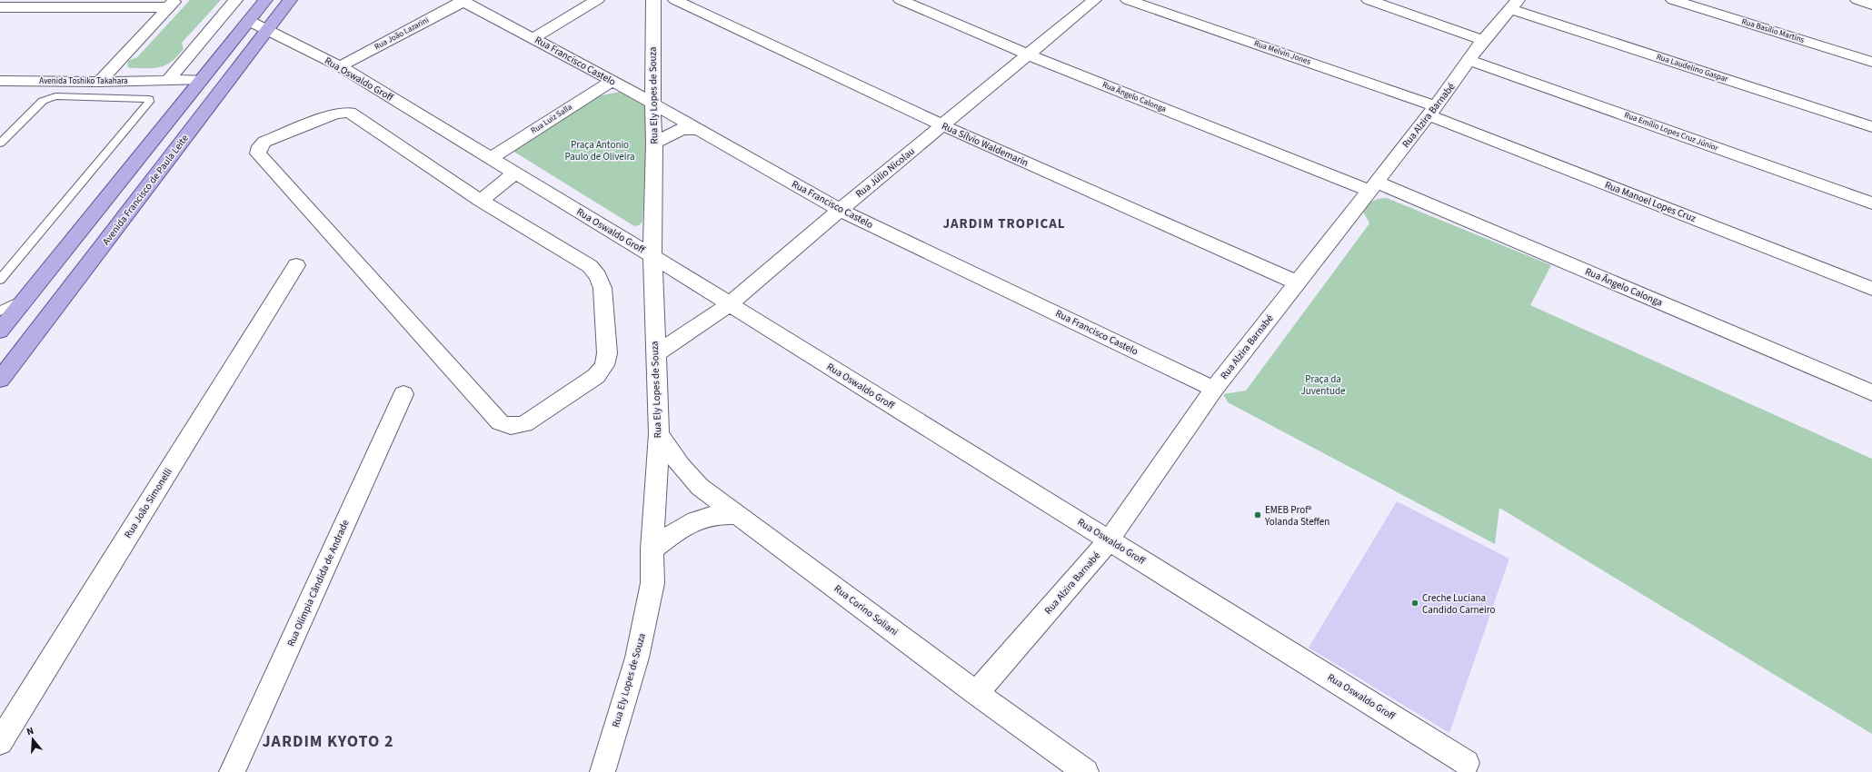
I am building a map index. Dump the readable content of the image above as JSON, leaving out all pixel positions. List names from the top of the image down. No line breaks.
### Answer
{"streets":{"main road":["Avenida Francisco de Paula Leite"],"street":["Rua Basílio Martins","Rua João Lazarini","Rua Melvin Jones","Rua Francisco Castelo","Rua Laudelino Gaspar","Rua Oswaldo Groff","Avenida Toshiko Takahara","Rua Ely Lopes de Souza","Rua Ângelo Calonga","Rua Alzira Barnabé","Rua Luiz Salla","Rua Emílio Lopes Cruz Júnior","Rua Sílvio Waldemarin","Rua Júlio Nicolau","Rua Manoel Lopes Cruz","Rua João Simonelli","Rua Olímpia Cândida de Andrade","Rua Corino Soliani"]},"crossings":[["Rua João Lazarini","Rua Francisco Castelo"],["Rua João Lazarini","Rua Oswaldo Groff"],["Rua Melvin Jones","Rua Alzira Barnabé"],["Rua Melvin Jones","Rua Manoel Lopes Cruz"],["Rua Francisco Castelo","Rua Ely Lopes de Souza"],["Rua Francisco Castelo","Rua Alzira Barnabé"],["Rua Francisco Castelo","Rua Luiz Salla"],["Rua Francisco Castelo","Rua Júlio Nicolau"],["Rua Laudelino Gaspar","Rua Alzira Barnabé"],["Rua Oswaldo Groff","Rua Ely Lopes de Souza"],["Rua Oswaldo Groff","Rua Alzira Barnabé"],["Rua Oswaldo Groff","Rua Luiz Salla"],["Rua Oswaldo Groff","Rua Júlio Nicolau"],["Rua Oswaldo Groff","Avenida Francisco de Paula Leite"],["Rua Ely Lopes de Souza","Rua Júlio Nicolau"],["Rua Ely Lopes de Souza","Rua Corino Soliani"],["Rua Ângelo Calonga","Rua Alzira Barnabé"],["Rua Ângelo Calonga","Rua Júlio Nicolau"],["Rua Alzira Barnabé","Rua Emílio Lopes Cruz Júnior"],["Rua Alzira Barnabé","Rua Sílvio Waldemarin"],["Rua Alzira Barnabé","Rua Manoel Lopes Cruz"],["Rua Alzira Barnabé","Rua Corino Soliani"],["Rua Sílvio Waldemarin","Rua Júlio Nicolau"]],"districts":["JARDIM TROPICAL","JARDIM KYOTO 2"],"parks":["Praça Antonio Paulo de Oliveira","Praça da Juventude"],"places":["EMEB Profª Yolanda Steffen","Creche Luciana Candido Carneiro"],"north":"top"}
